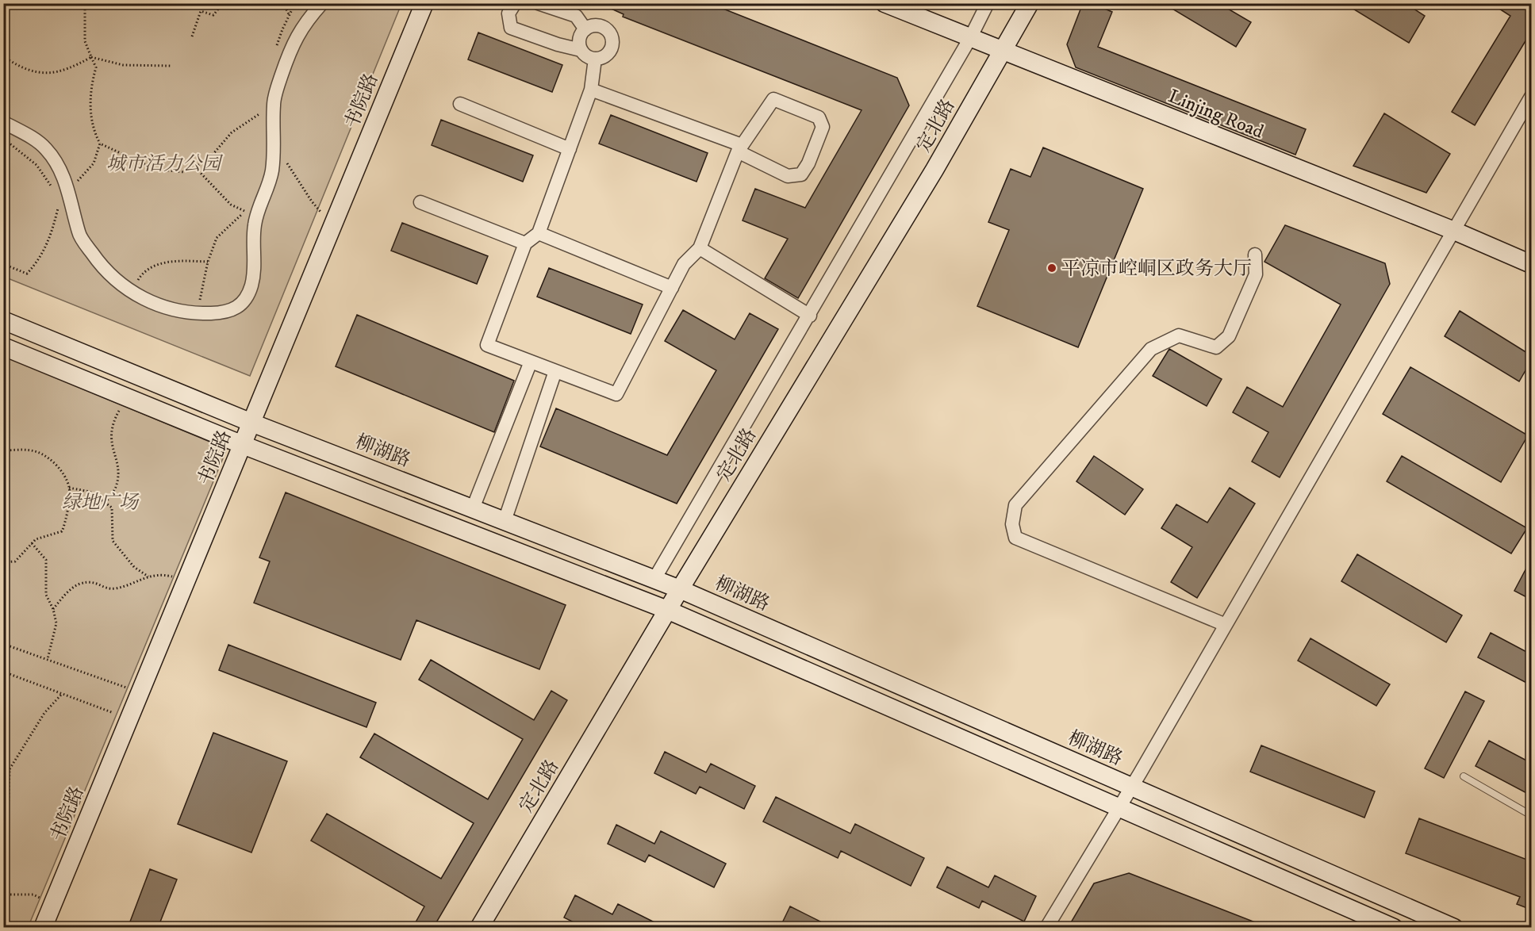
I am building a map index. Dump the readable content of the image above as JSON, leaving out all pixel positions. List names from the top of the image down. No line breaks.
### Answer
{"streets":{"main road":["书院路","Linjing Road","定北路","柳湖路"]},"crossings":[["书院路","柳湖路"],["Linjing Road","定北路"],["定北路","柳湖路"]],"parks":["城市活力公园","绿地广场"],"places":["平凉市崆峒区政务大厅"]}
